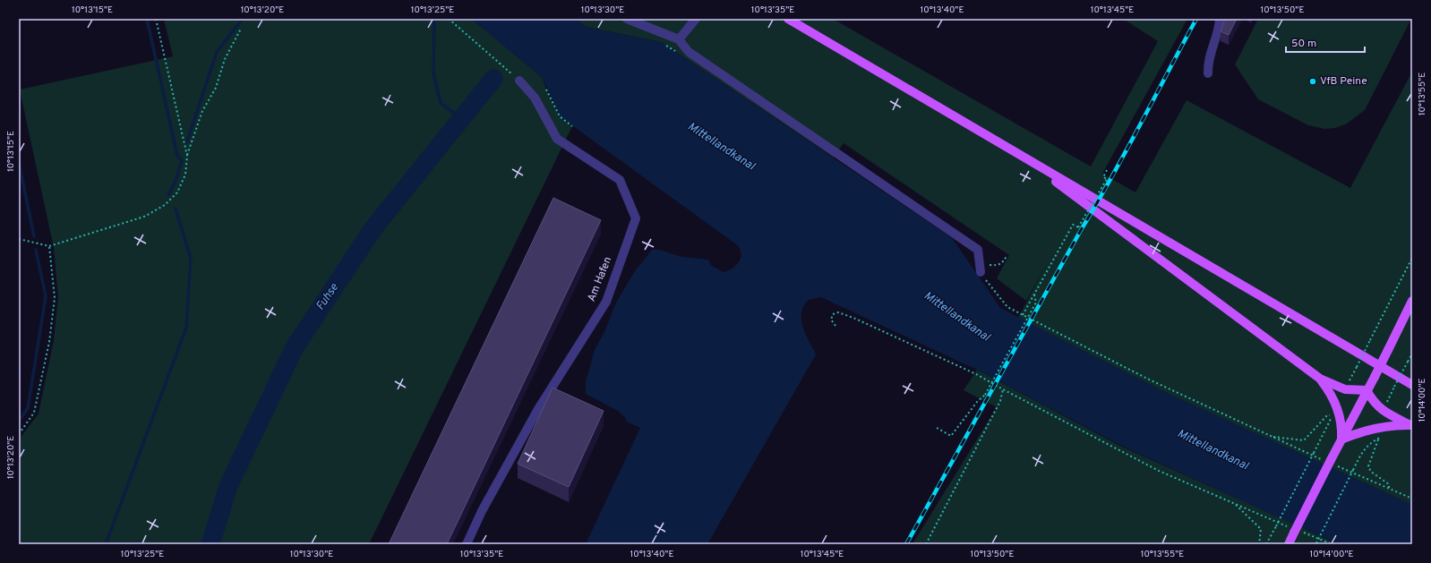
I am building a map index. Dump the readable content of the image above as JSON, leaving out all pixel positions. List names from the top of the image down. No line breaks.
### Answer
{"streets":{"lane":["Am Hafen"]},"water":["Mittellandkanal","Fuhse"],"places":["VfB Peine"],"scale_bar":"50 m","coordinates":["10°13'15\"E","10°13'20\"E","10°13'25\"E","10°13'30\"E","10°13'35\"E","10°13'40\"E","10°13'45\"E","10°13'50\"E","10°13'55\"E","10°14'00\"E"]}
